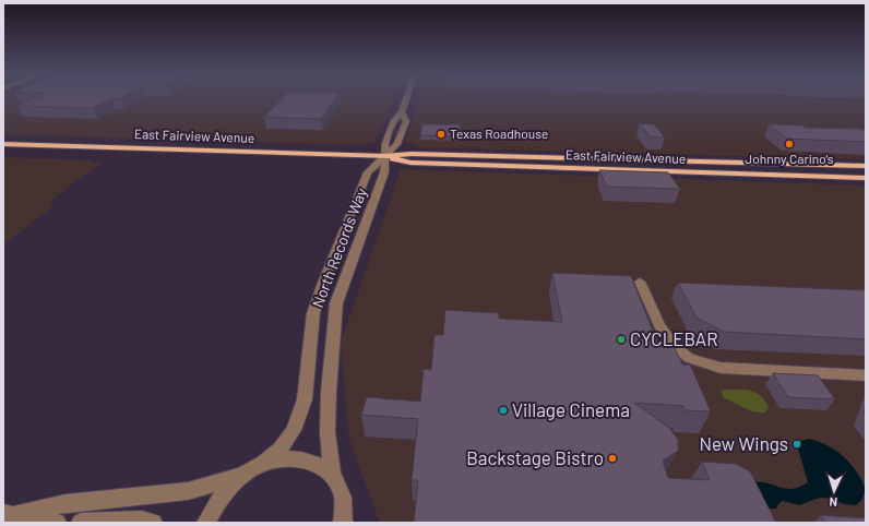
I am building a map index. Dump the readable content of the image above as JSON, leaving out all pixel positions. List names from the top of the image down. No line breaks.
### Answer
{"streets":{"main road":["East Fairview Avenue"],"street":["North Records Way"]},"crossings":[["East Fairview Avenue","North Records Way"]],"places":["Texas Roadhouse","Johnny Carino's","CYCLEBAR","Village Cinema","New Wings","Backstage Bistro"],"north":"bottom"}
